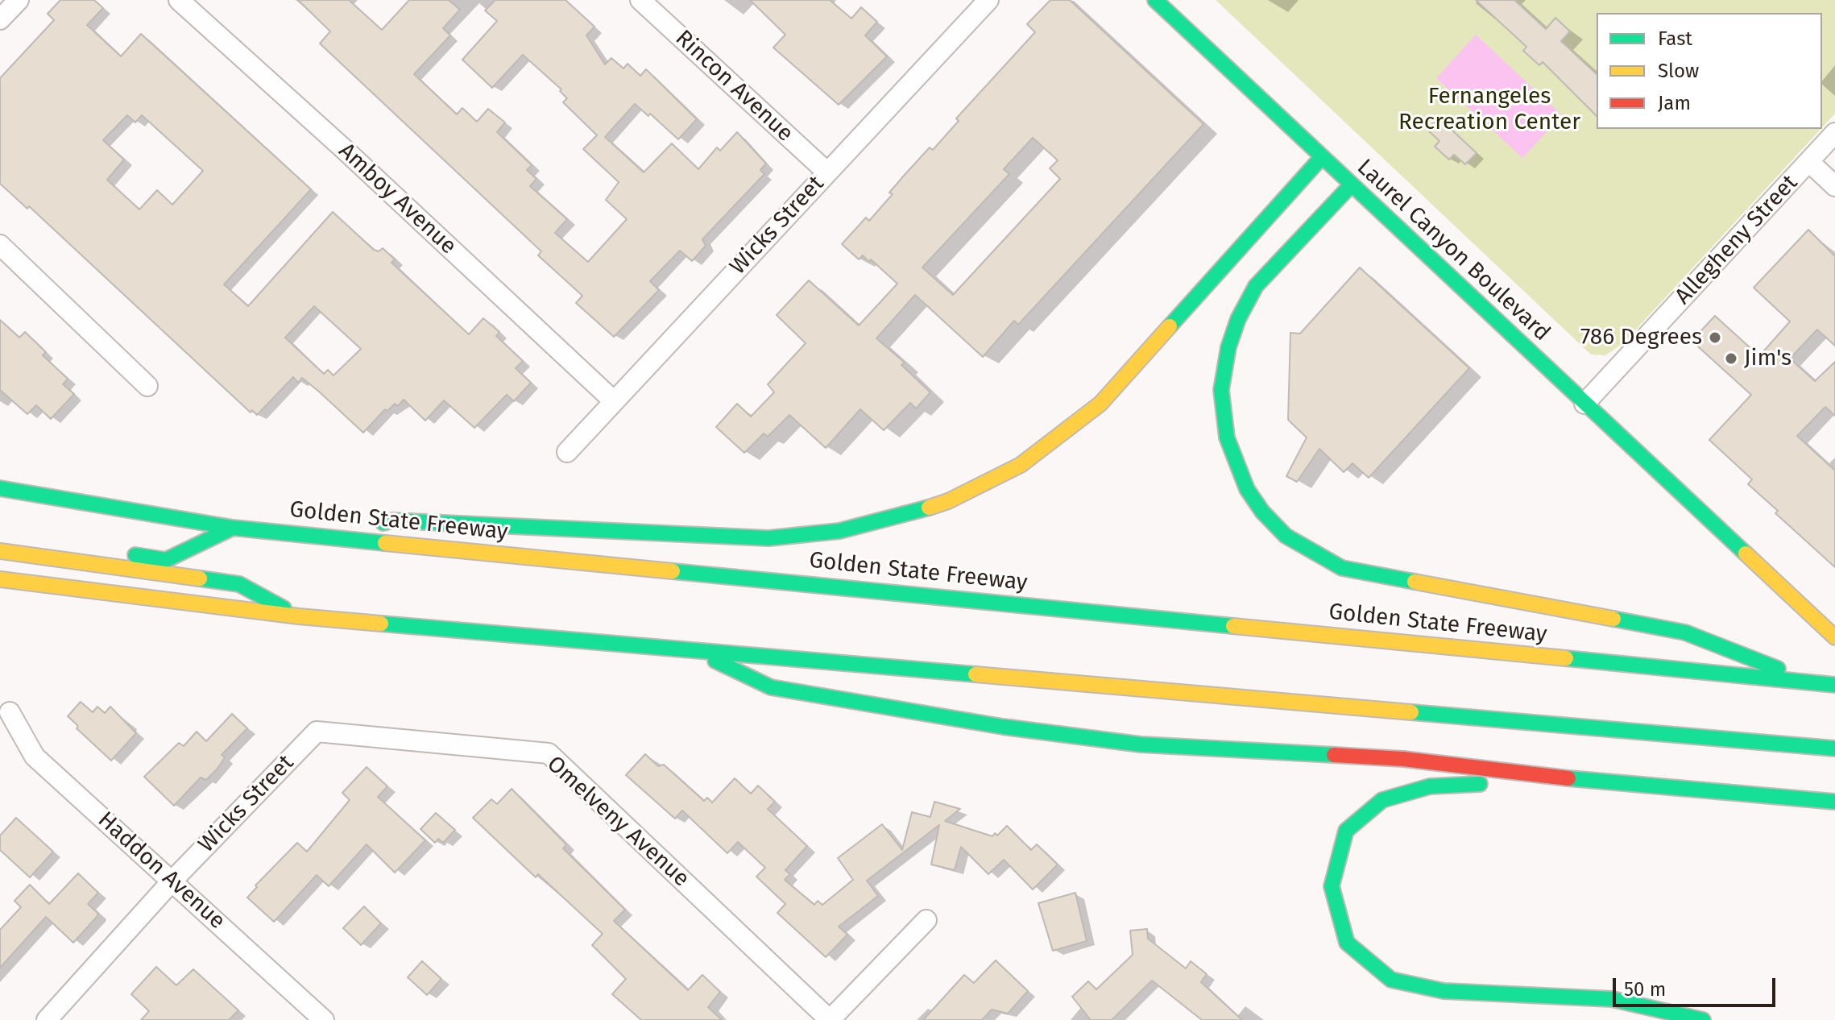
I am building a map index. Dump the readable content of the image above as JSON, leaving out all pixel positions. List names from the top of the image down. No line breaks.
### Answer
{"streets":{"main road":["Laurel Canyon Boulevard","Golden State Freeway"],"street":["Rincon Avenue","Amboy Avenue","Wicks Street","Allegheny Street","Omelveny Avenue","Haddon Avenue"]},"crossings":[["Rincon Avenue","Wicks Street"],["Amboy Avenue","Wicks Street"],["Wicks Street","Omelveny Avenue"],["Wicks Street","Haddon Avenue"],["Allegheny Street","Laurel Canyon Boulevard"]],"parks":["Fernangeles Recreation Center"],"places":["786 Degrees","Jim's"],"legend":["Fast","Slow","Jam"],"scale_bar":"50 m"}
